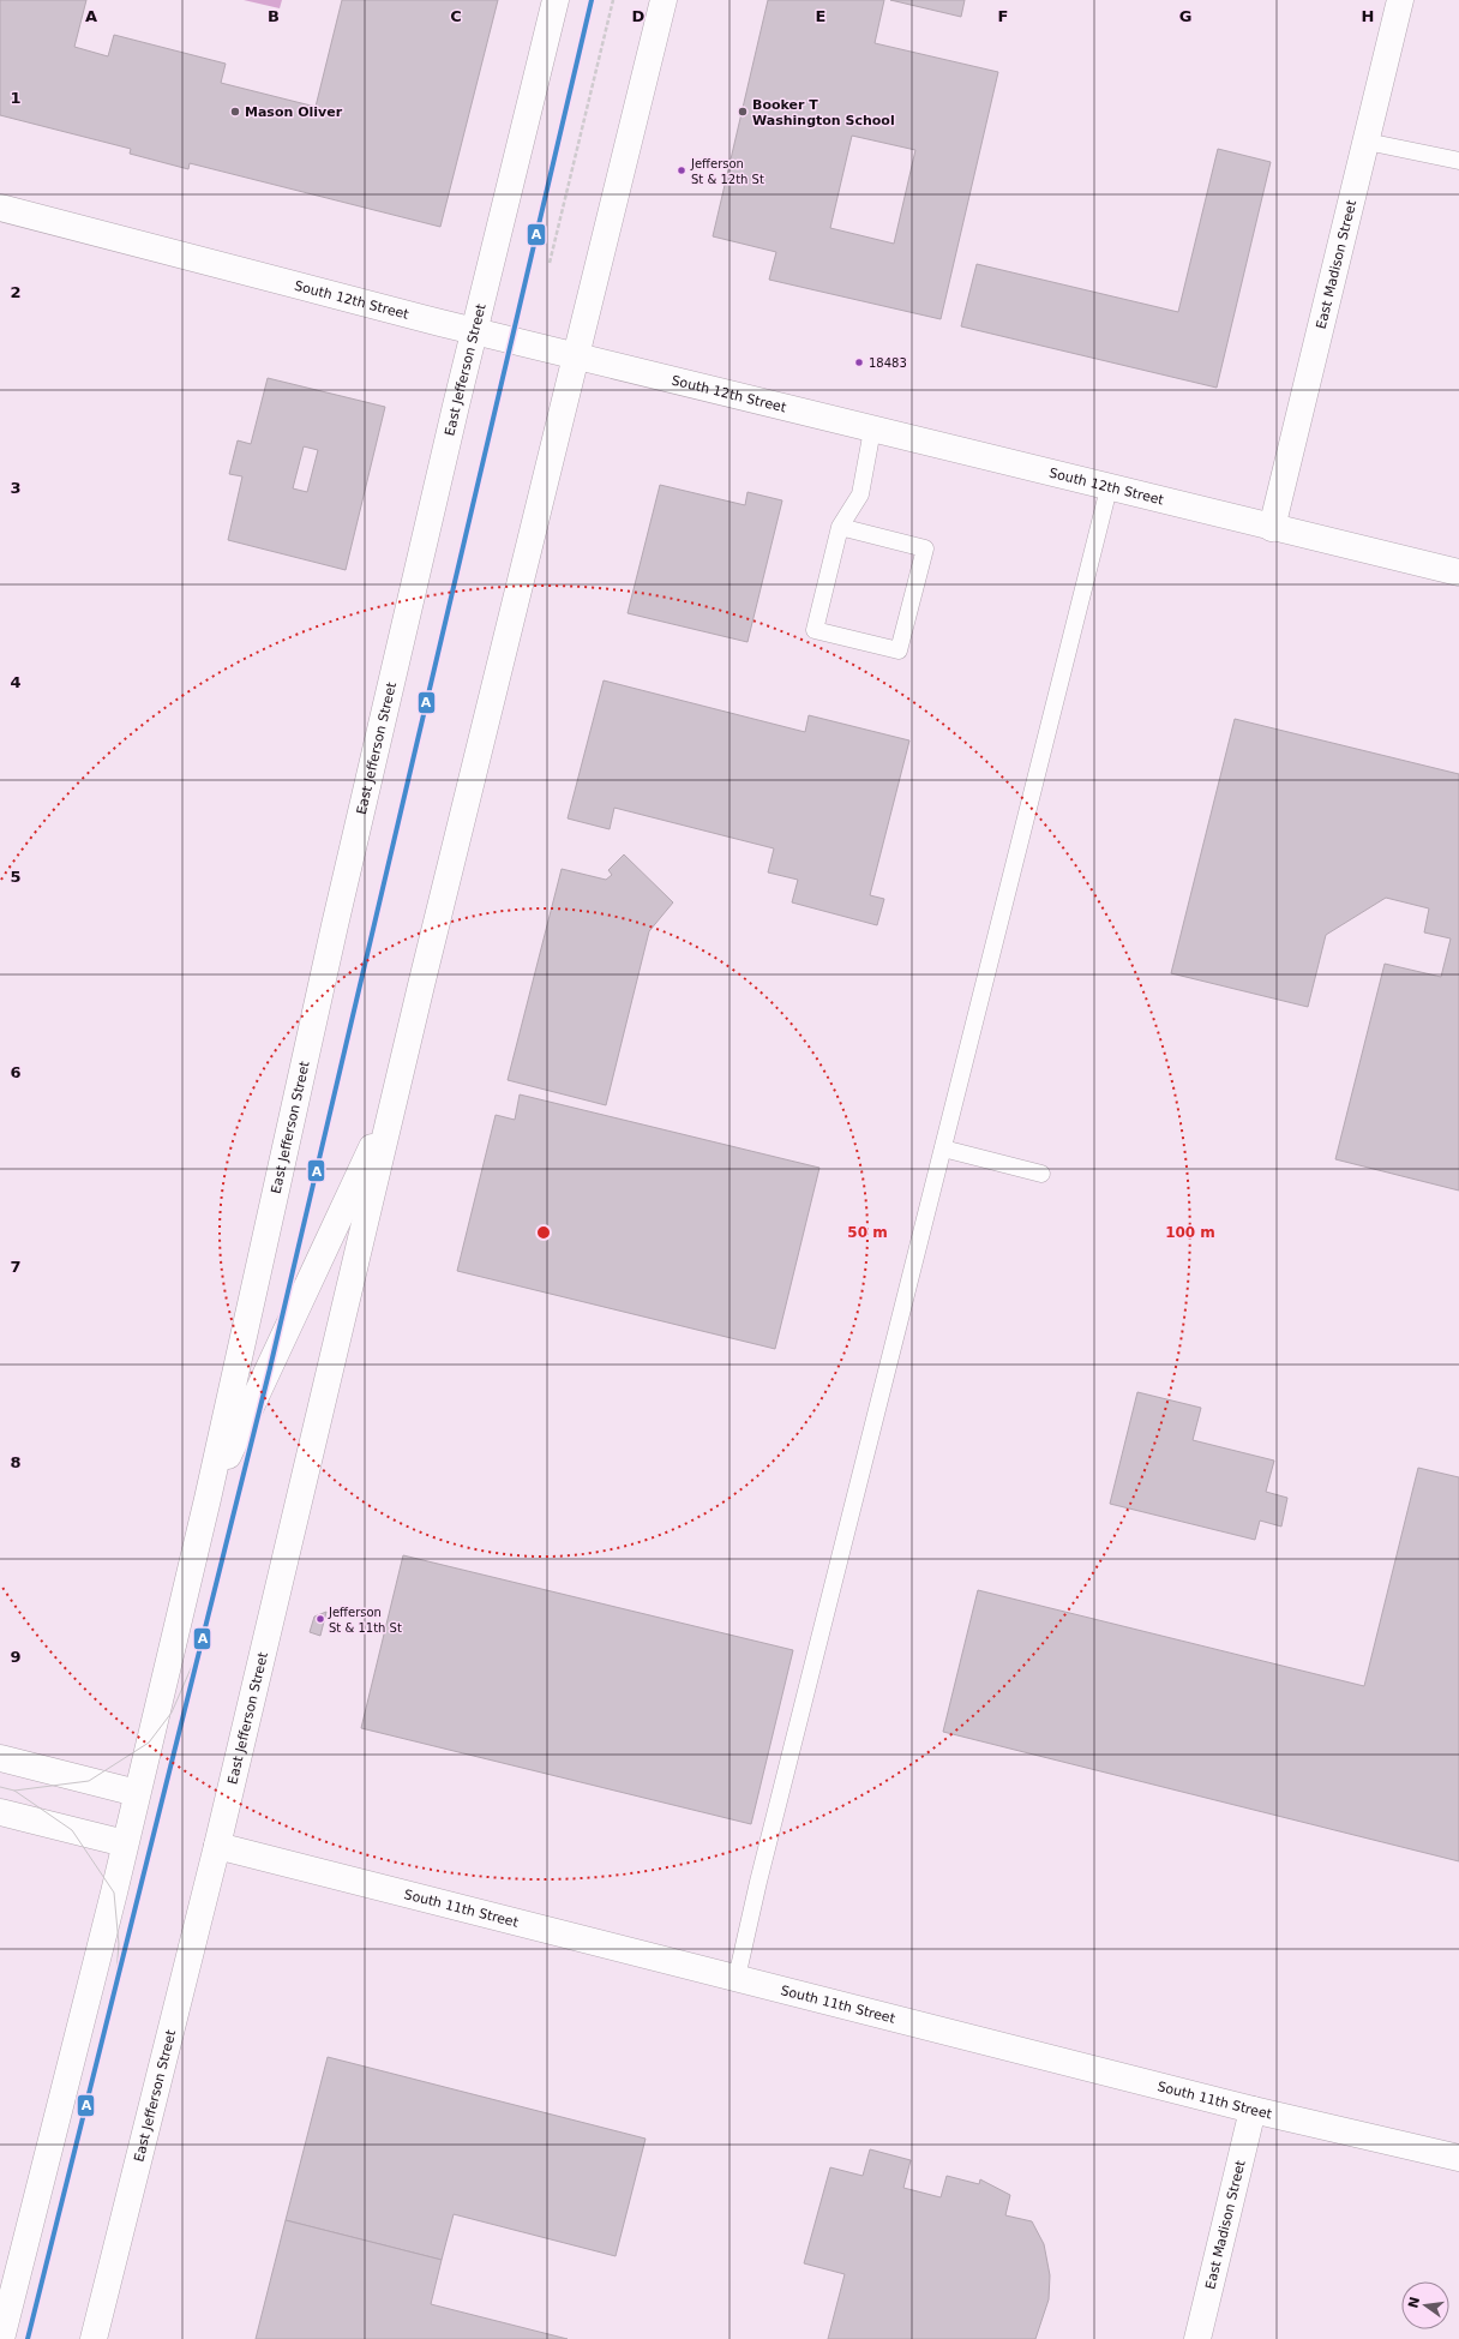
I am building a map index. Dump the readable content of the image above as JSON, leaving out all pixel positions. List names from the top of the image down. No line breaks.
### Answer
{"streets":{"main road":["East Madison Street","South 12th Street","East Jefferson Street","South 11th Street"]},"crossings":[["East Madison Street","South 12th Street"],["East Madison Street","South 11th Street"],["South 12th Street","East Jefferson Street"],["East Jefferson Street","South 11th Street"]],"places":["Mason Oliver","Booker T Washington School","Jefferson St & 12th St","18483","Jefferson St & 11th St"],"lines":["transit line A"],"north":"left","grid":{"columns":["A","B","C","D","E","F","G","H"],"rows":["1","2","3","4","5","6","7","8","9"]},"rings":["50 m","100 m"]}
